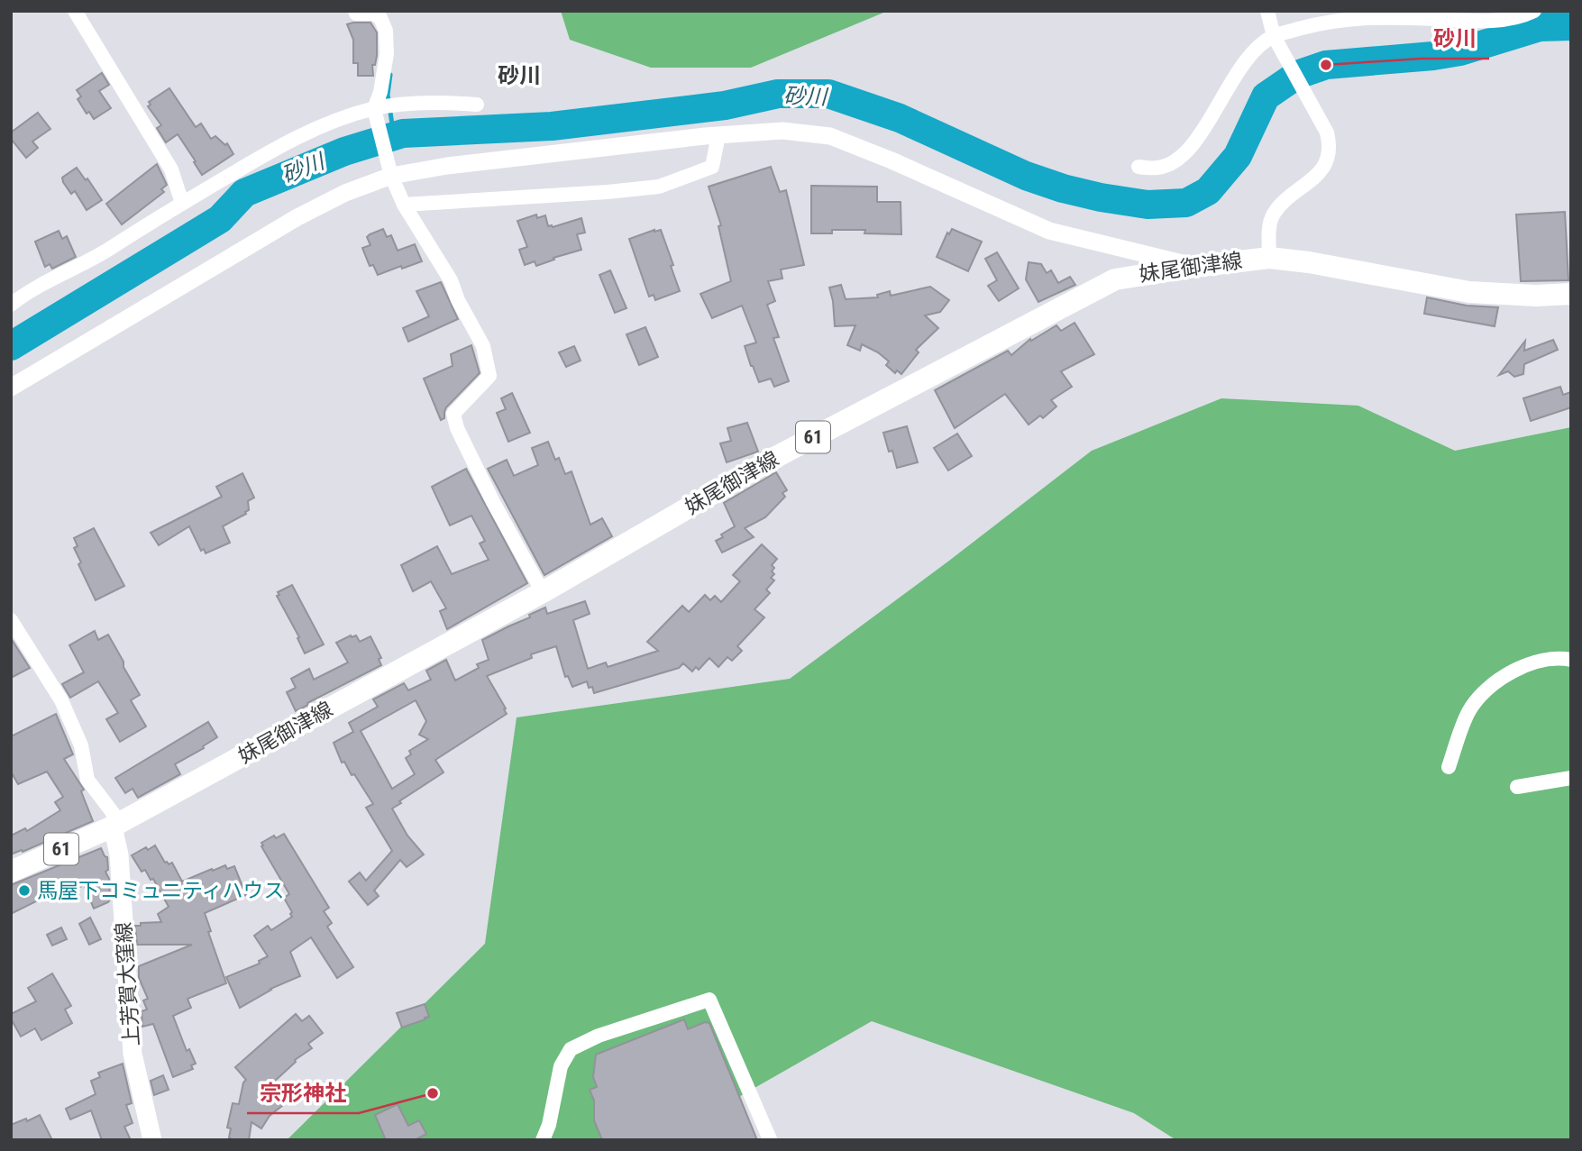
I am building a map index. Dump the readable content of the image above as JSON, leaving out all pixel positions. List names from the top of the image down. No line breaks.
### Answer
{"streets":{"main road":["妹尾御津線","61","上芳賀大窪線"]},"crossings":[["妹尾御津線","上芳賀大窪線"]],"districts":["砂川"],"water":["砂川"],"places":["砂川","馬屋下コミュニティハウス","宗形神社"]}
